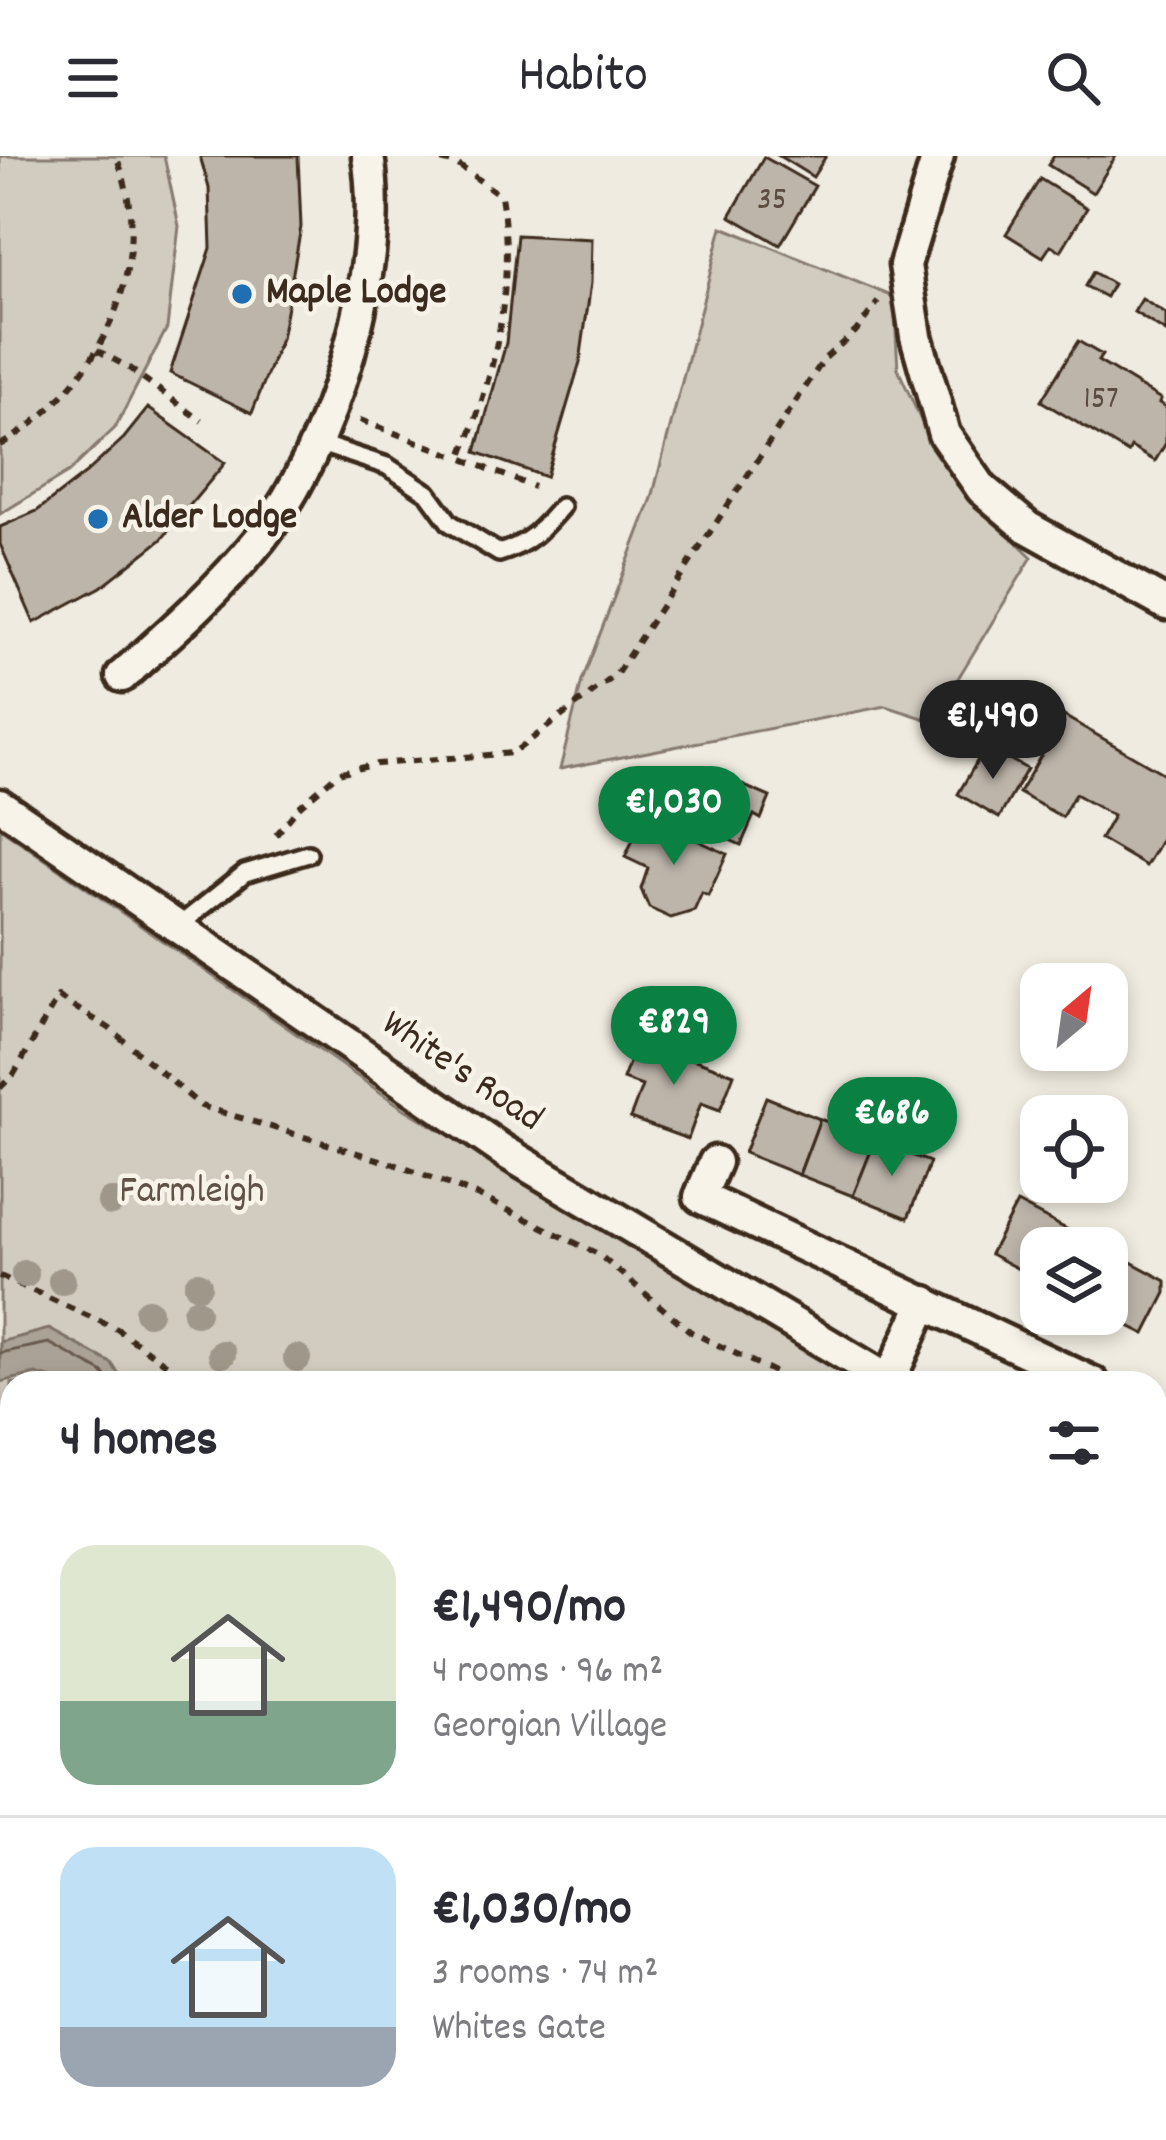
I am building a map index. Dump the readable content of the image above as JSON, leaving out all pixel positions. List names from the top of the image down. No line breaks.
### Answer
{"streets":{"street":["White's Road"]},"parks":["Farmleigh"],"places":["Maple Lodge","Alder Lodge"],"house_numbers":["35","157"],"north":"top right","page":{"header":"Habito","price":["€1,490","€1,030","€829","€686"],"heading":"4 homes","list":[{"name":"€1,490/mo","note":"4 rooms · 96 m² · Georgian Village"},{"name":"€1,030/mo","note":"3 rooms · 74 m² · Whites Gate"}]}}
